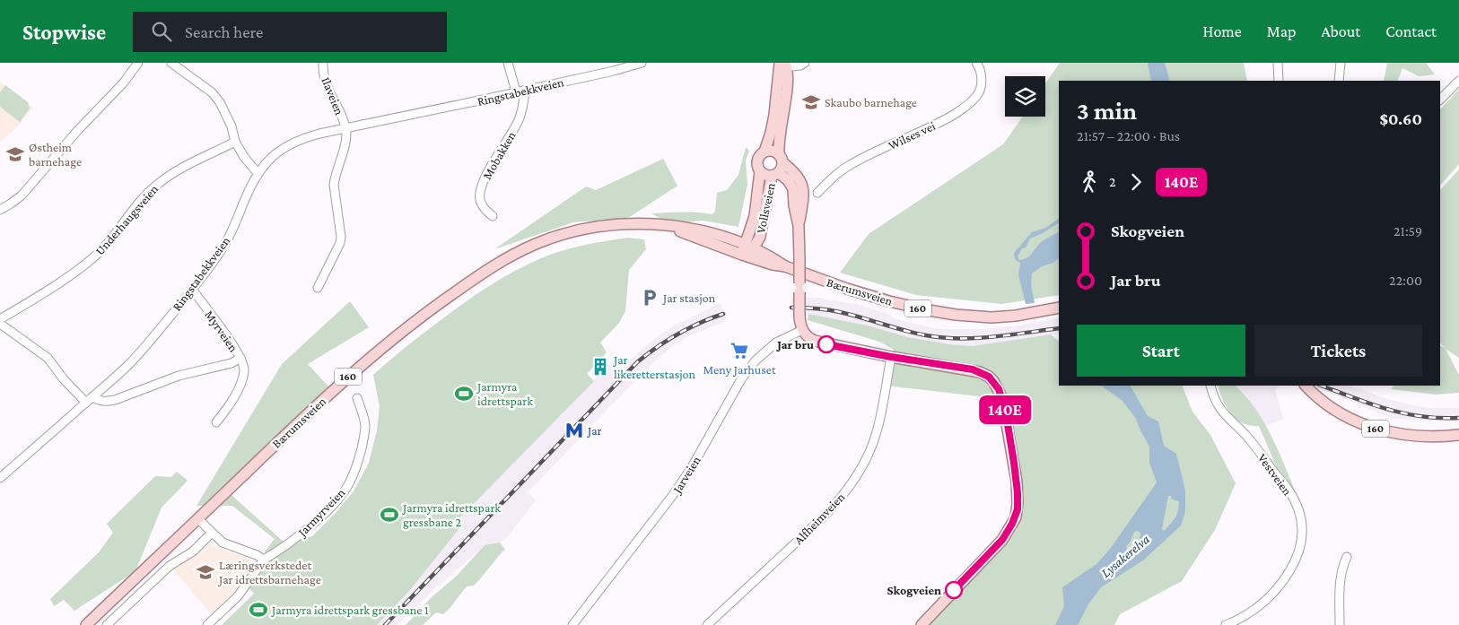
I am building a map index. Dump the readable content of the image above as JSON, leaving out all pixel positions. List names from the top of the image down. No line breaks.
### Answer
{"streets":{"main road":["Vollsveien","Bærumsveien","160"],"street":["Ringstabekkveien","Ilaveien","Wilses vei","Mobakken","Underhaugsveien","Myrveien","Jarveien","Vestveien","Jarmyrveien","Alfheimveien"]},"crossings":[["Ringstabekkveien","Ilaveien"],["Ringstabekkveien","Mobakken"],["Ringstabekkveien","Myrveien"],["Vollsveien","Bærumsveien"],["Vollsveien","Jarveien"]],"water":["Lysakerelva"],"places":{"school or university":["Skaubo barnehage","Østheim barnehage","Læringsverkstedet Jar idrettsbarnehage"],"parking":["Jar stasjon"],"other":["Jar bru","Skogveien"],"supermarket":["Meny Jarhuset"],"building":["Jar likeretterstasjon"],"sports":["Jarmyra idrettspark","Jarmyra idrettspark gressbane 2","Jarmyra idrettspark gressbane 1"],"metro station":["Jar"]},"lines":["bus line 140E"],"page":{"header":"Stopwise","search":"Search here","nav":["Home","Map","About","Contact"],"on_map":"140E","heading":["3 min","21:57 – 22:00 · Bus","$0.60"],"legs":["2","140E"],"list":[{"name":"Skogveien","value":"21:59"},{"name":"Jar bru","value":"22:00"}],"buttons":["Start","Tickets"]}}
